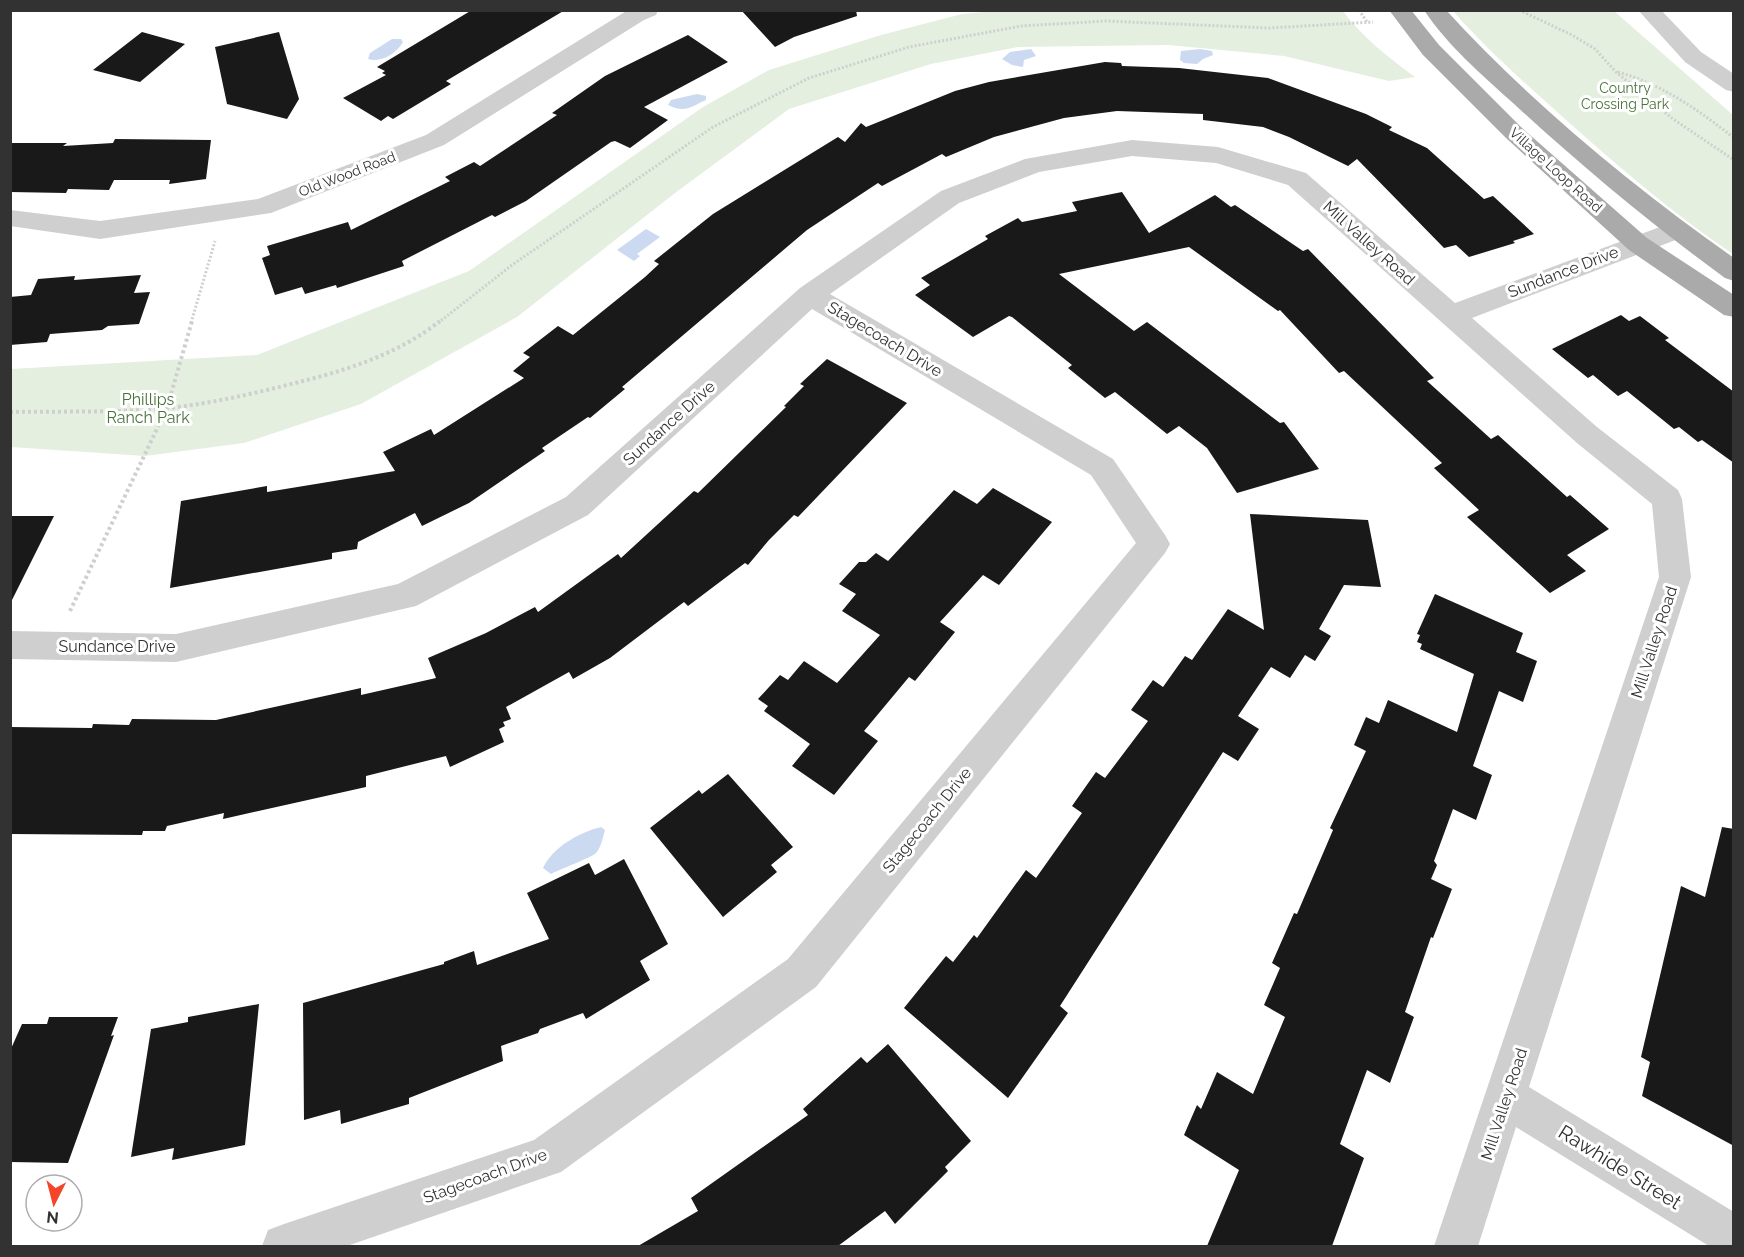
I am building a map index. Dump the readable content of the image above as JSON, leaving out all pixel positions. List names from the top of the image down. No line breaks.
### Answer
{"streets":{"main road":["Village Loop Road"],"street":["Old Wood Road","Mill Valley Road","Sundance Drive","Stagecoach Drive","Rawhide Street"]},"crossings":[["Village Loop Road","Sundance Drive"],["Mill Valley Road","Sundance Drive"],["Mill Valley Road","Rawhide Street"],["Sundance Drive","Stagecoach Drive"]],"parks":["Country Crossing Park","Phillips Ranch Park"],"north":"bottom"}
